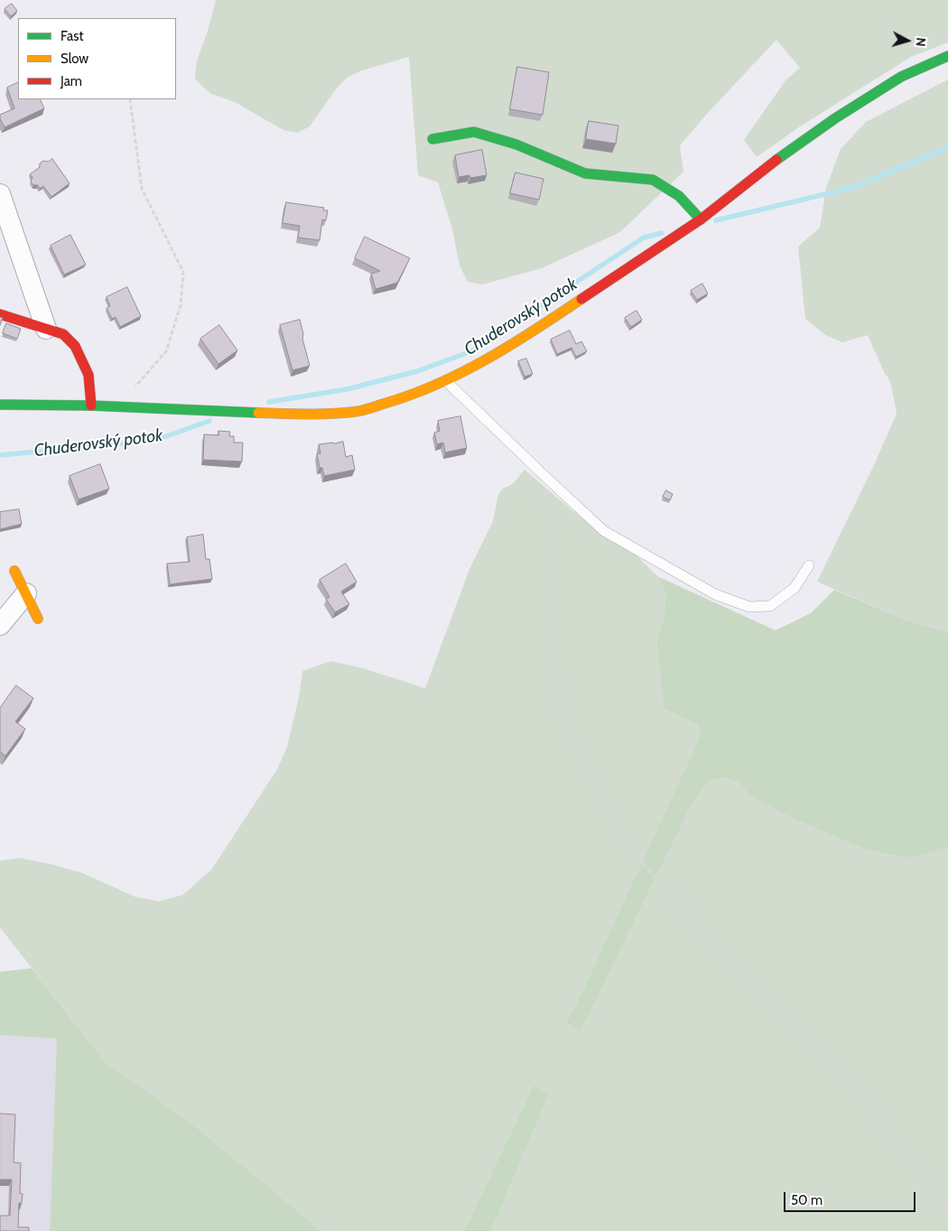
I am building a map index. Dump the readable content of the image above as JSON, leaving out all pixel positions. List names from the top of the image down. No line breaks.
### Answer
{"water":["Chuderovský potok"],"legend":["Fast","Slow","Jam"],"scale_bar":"50 m","north":"right"}
